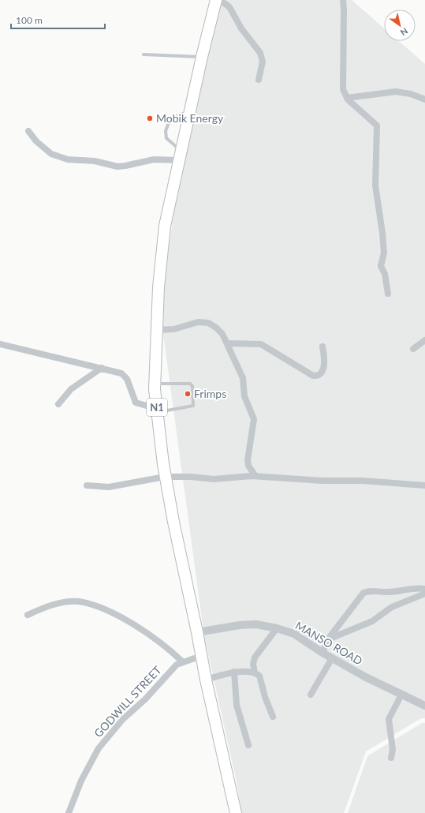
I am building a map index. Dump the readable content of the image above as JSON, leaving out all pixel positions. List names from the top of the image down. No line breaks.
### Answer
{"streets":{"highway":["N1"],"street":["MANSO ROAD","GODWILL STREET"]},"crossings":[["N1","MANSO ROAD"],["N1","GODWILL STREET"]],"places":["Mobik Energy","Frimps"],"scale_bar":"100 m","north":"bottom right"}
